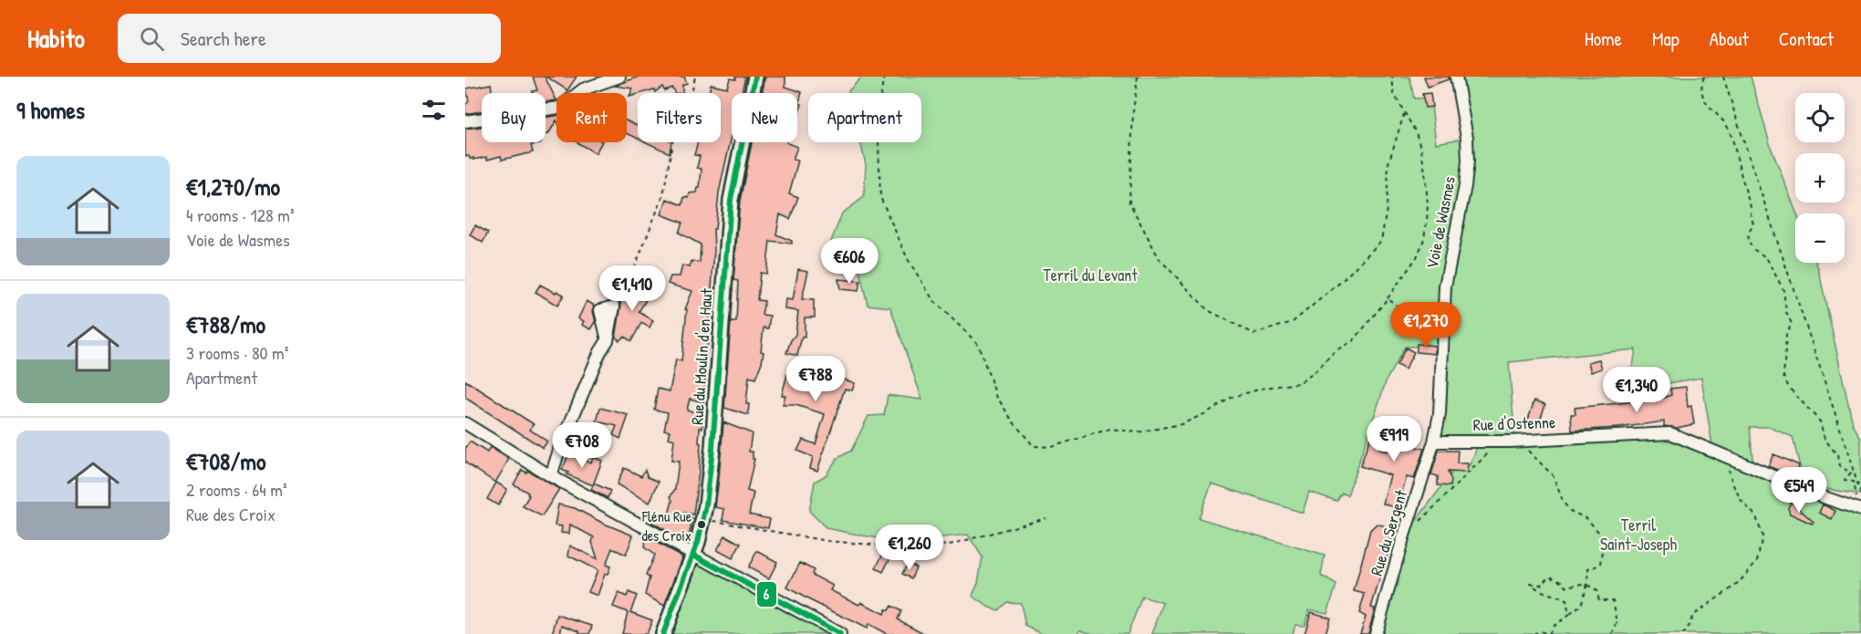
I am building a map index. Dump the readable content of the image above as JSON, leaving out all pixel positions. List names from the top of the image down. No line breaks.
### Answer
{"streets":{"street":["Voie de Wasmes","Rue du Moulin d'en Haut","Rue d'Ostenne","Rue du Sergent"]},"crossings":[["Voie de Wasmes","Rue d'Ostenne"],["Voie de Wasmes","Rue du Sergent"],["Rue d'Ostenne","Rue du Sergent"]],"parks":["Terril du Levant","Terril Saint-Joseph"],"places":["Flénu Rue des Croix"],"lines":["transit line 6"],"page":{"header":"Habito","search":"Search here","nav":["Home","Map","About","Contact"],"heading":"9 homes","map_buttons":["+","−"],"chip":["Buy","Rent","Filters","New","Apartment"],"list":[{"name":"€1,270/mo","note":"4 rooms · 128 m² · Voie de Wasmes"},{"name":"€788/mo","note":"3 rooms · 80 m² · Apartment"},{"name":"€708/mo","note":"2 rooms · 64 m² · Rue des Croix"}],"price":["€606","€1,410","€1,270","€788","€1,340","€919","€708","€549","€1,260"]}}
